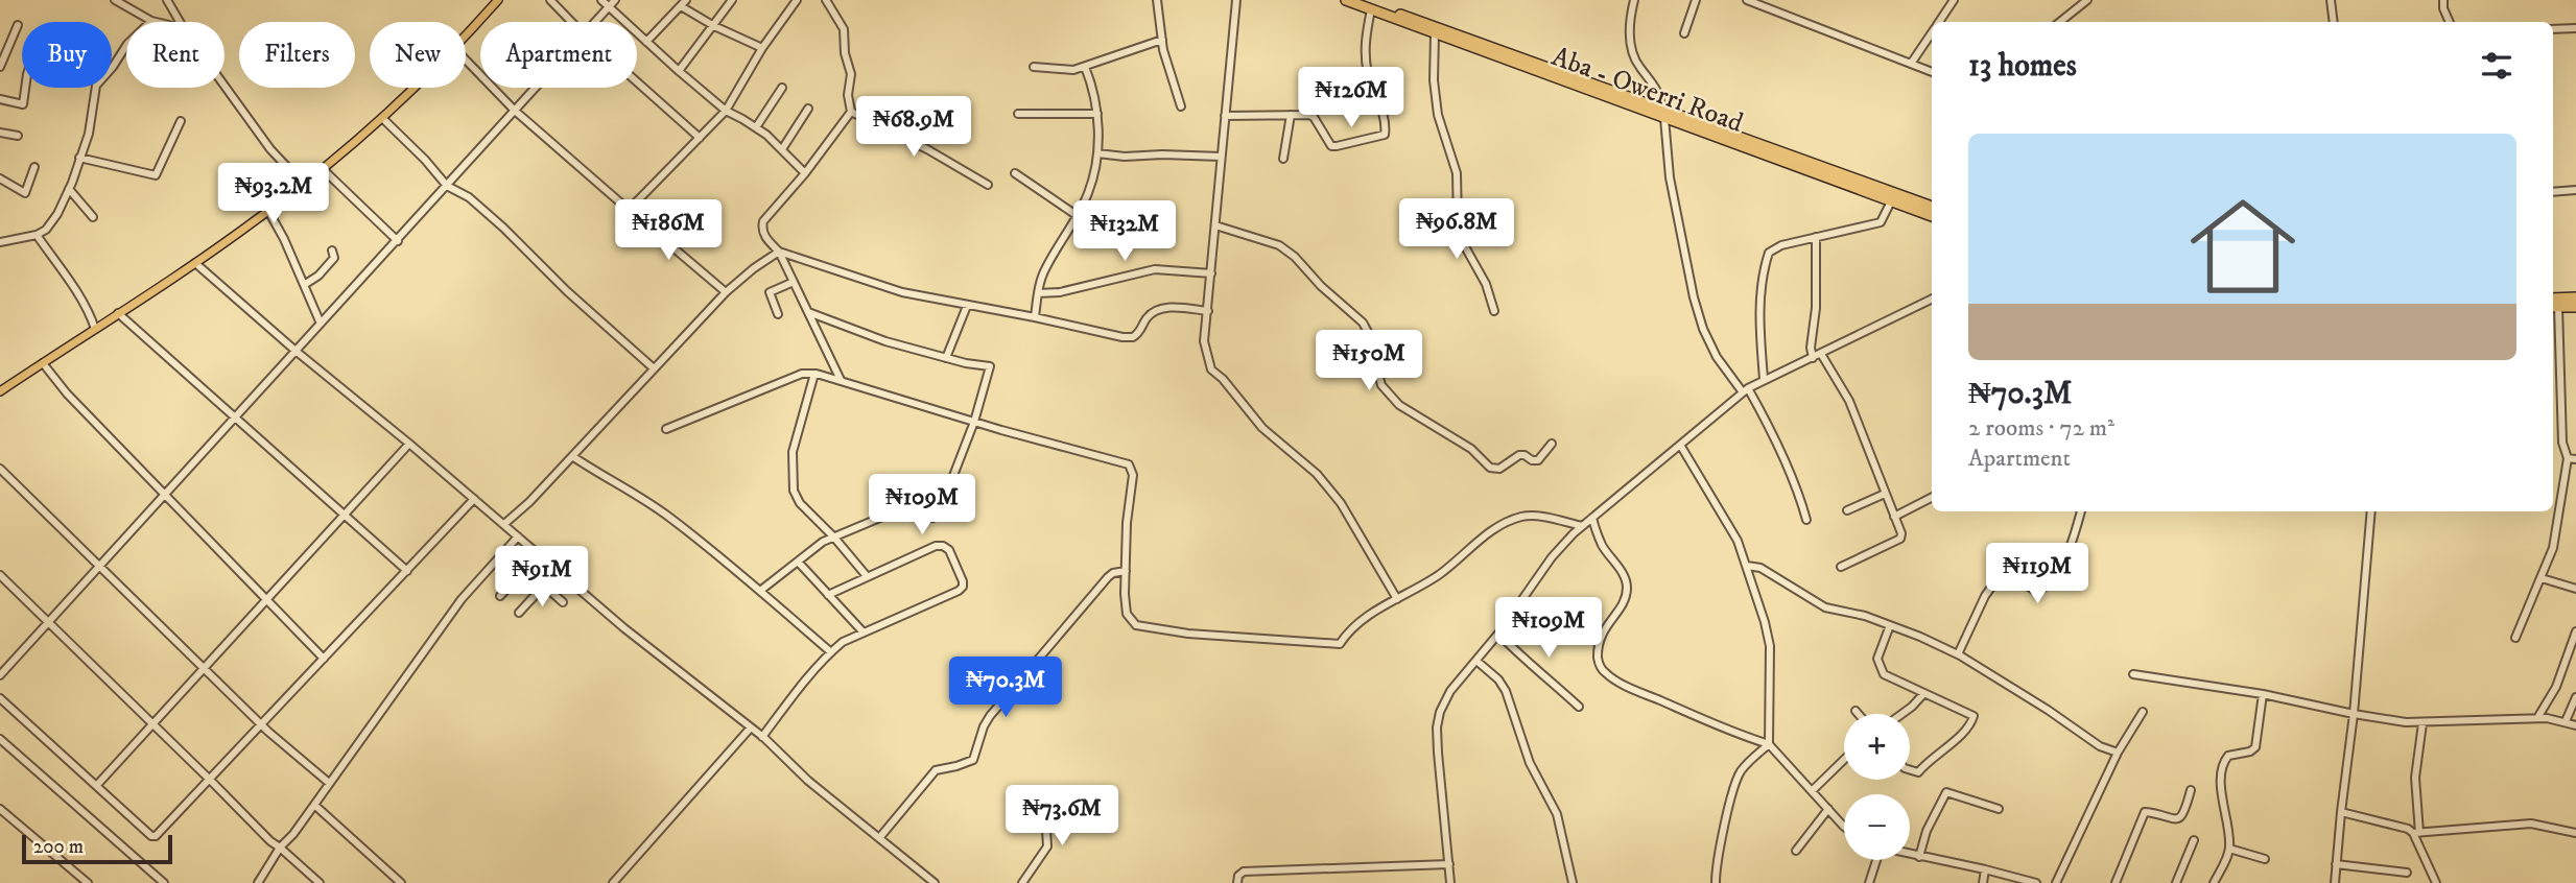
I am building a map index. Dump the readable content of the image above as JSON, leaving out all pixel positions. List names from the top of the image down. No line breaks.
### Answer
{"streets":{"highway":["Aba - Owerri Road"]},"scale_bar":"200 m","page":{"chip":["Buy","Rent","Filters","New","Apartment"],"heading":"13 homes","price":["₦126M","₦68.9M","₦93.2M","₦96.8M","₦186M","₦132M","₦150M","₦109M","₦119M","₦91M","₦109M","₦70.3M","₦73.6M"],"list":[{"name":"₦70.3M","note":"2 rooms · 72 m² · Apartment"}],"map_buttons":["+","−"],"scale":"200 m"}}
